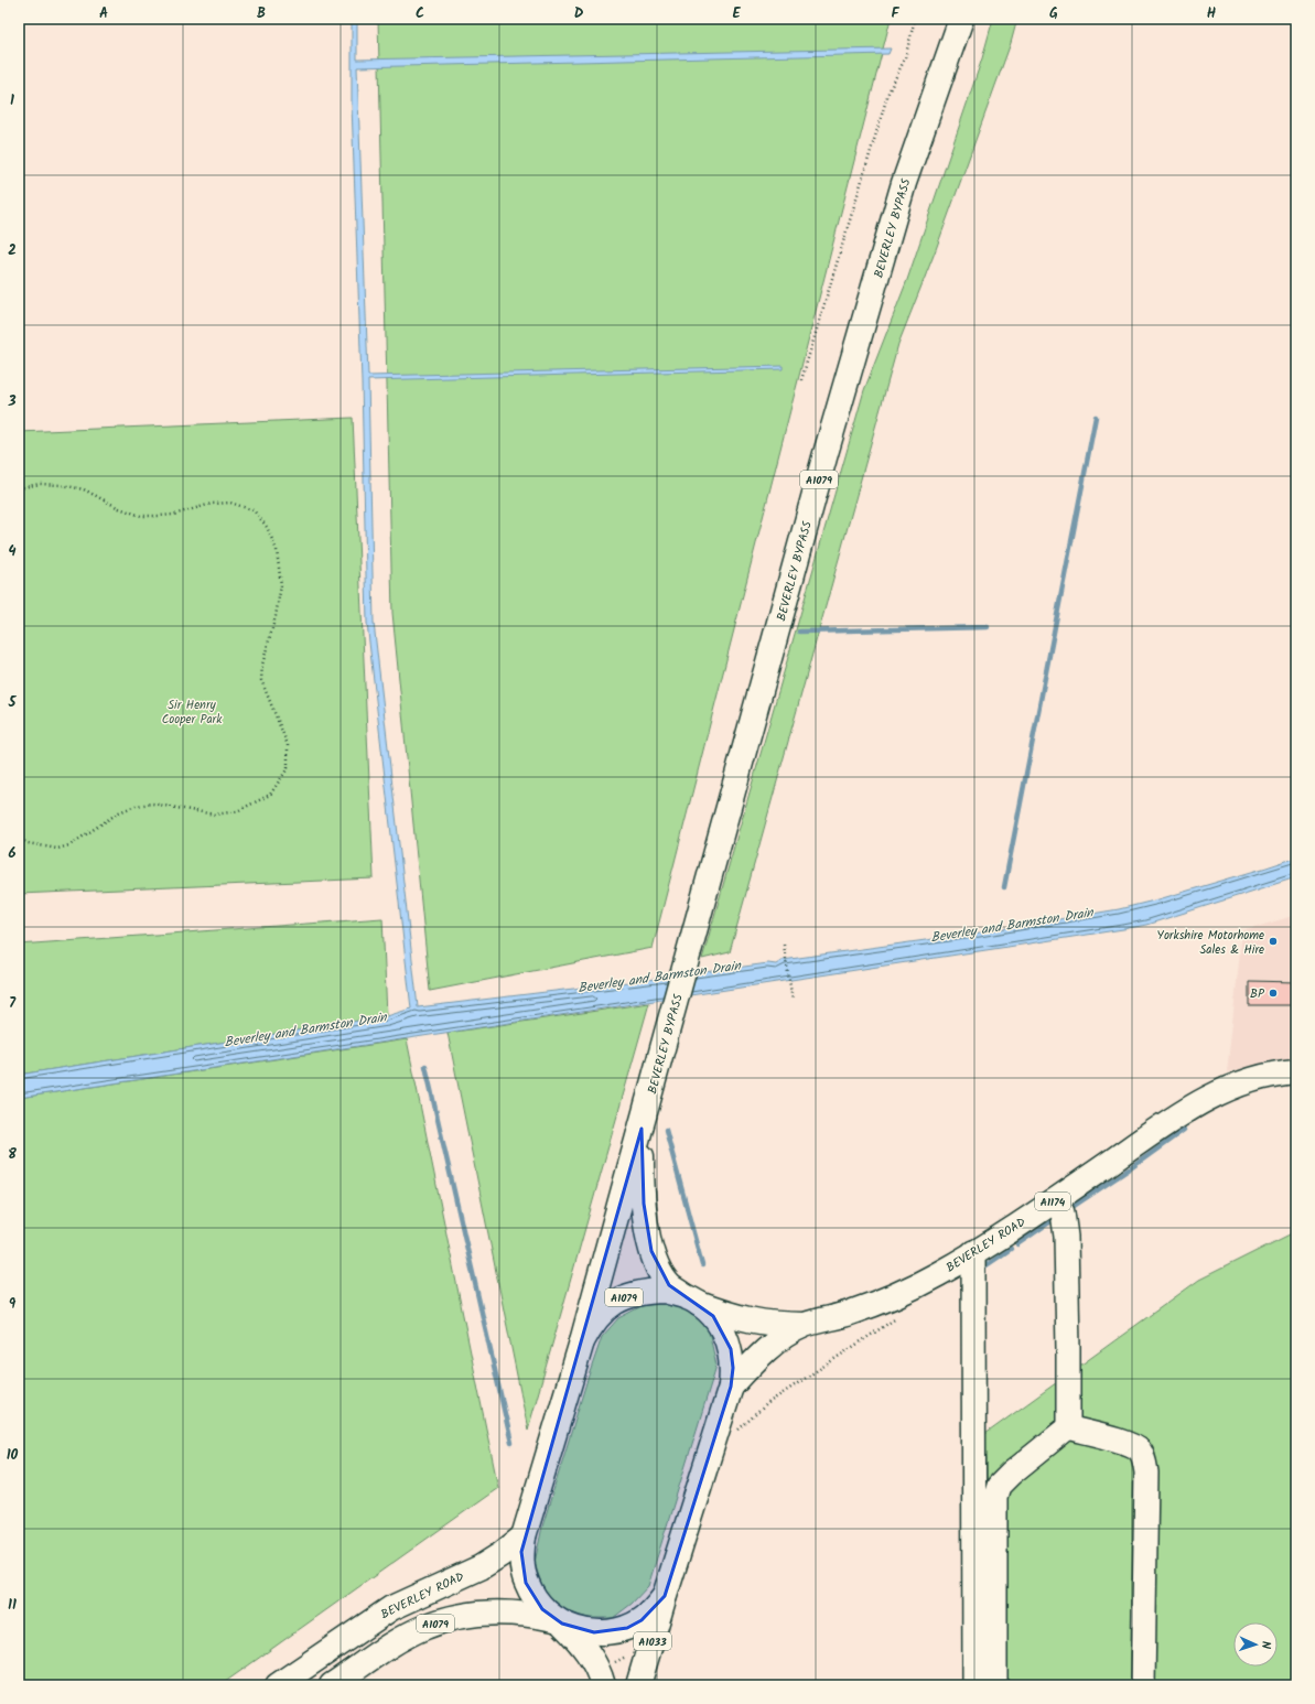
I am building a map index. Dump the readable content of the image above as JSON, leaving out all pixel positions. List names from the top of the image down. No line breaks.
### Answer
{"streets":{"main road":["BEVERLEY BYPASS","A1079","A1174","BEVERLEY ROAD","A1033"]},"crossings":[["BEVERLEY BYPASS","A1079"],["BEVERLEY BYPASS","BEVERLEY ROAD"],["A1079","BEVERLEY ROAD"],["A1079","A1033"]],"water":["Beverley and Barmston Drain"],"parks":["Sir Henry Cooper Park"],"places":["Yorkshire Motorhome Sales & Hire","BP"],"north":"right","grid":{"columns":["A","B","C","D","E","F","G","H"],"rows":["1","2","3","4","5","6","7","8","9","10","11"]}}
